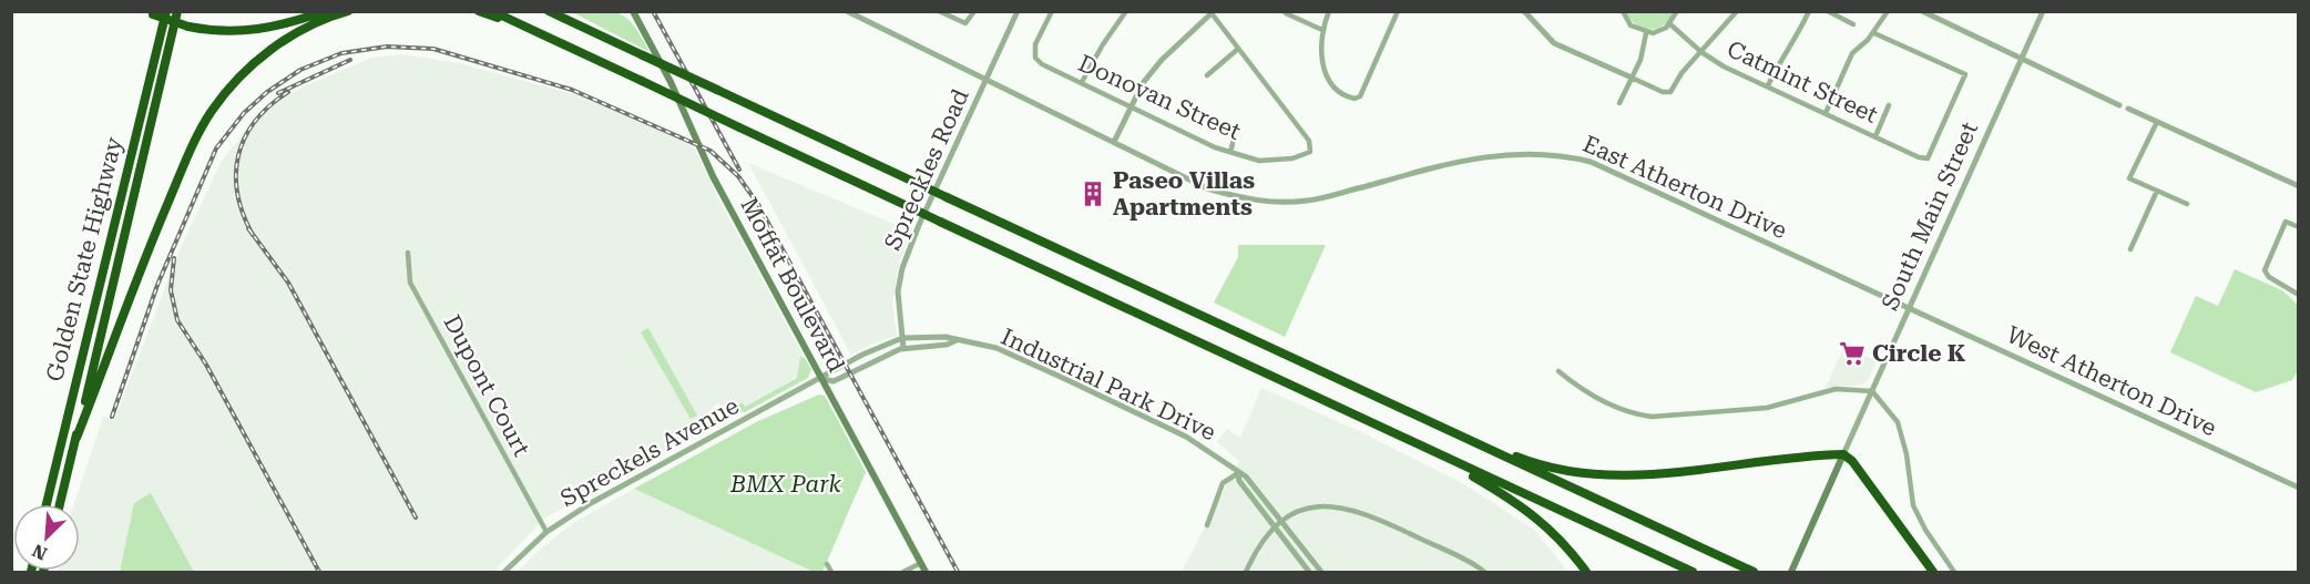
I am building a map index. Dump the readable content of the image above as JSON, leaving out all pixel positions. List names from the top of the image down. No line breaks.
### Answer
{"streets":{"highway":["Golden State Highway"],"main road":["South Main Street","Moffat Boulevard"],"street":["Catmint Street","Donovan Street","Spreckles Road","East Atherton Drive","West Atherton Drive","Industrial Park Drive","Dupont Court","Spreckels Avenue"]},"crossings":[["Spreckles Road","East Atherton Drive"],["Spreckles Road","Industrial Park Drive"],["East Atherton Drive","South Main Street"],["East Atherton Drive","West Atherton Drive"],["South Main Street","West Atherton Drive"],["Moffat Boulevard","Industrial Park Drive"],["Moffat Boulevard","Spreckels Avenue"],["Industrial Park Drive","Spreckels Avenue"],["Dupont Court","Spreckels Avenue"]],"parks":["BMX Park"],"places":{"building":["Paseo Villas Apartments"],"supermarket":["Circle K"]},"north":"bottom left"}
